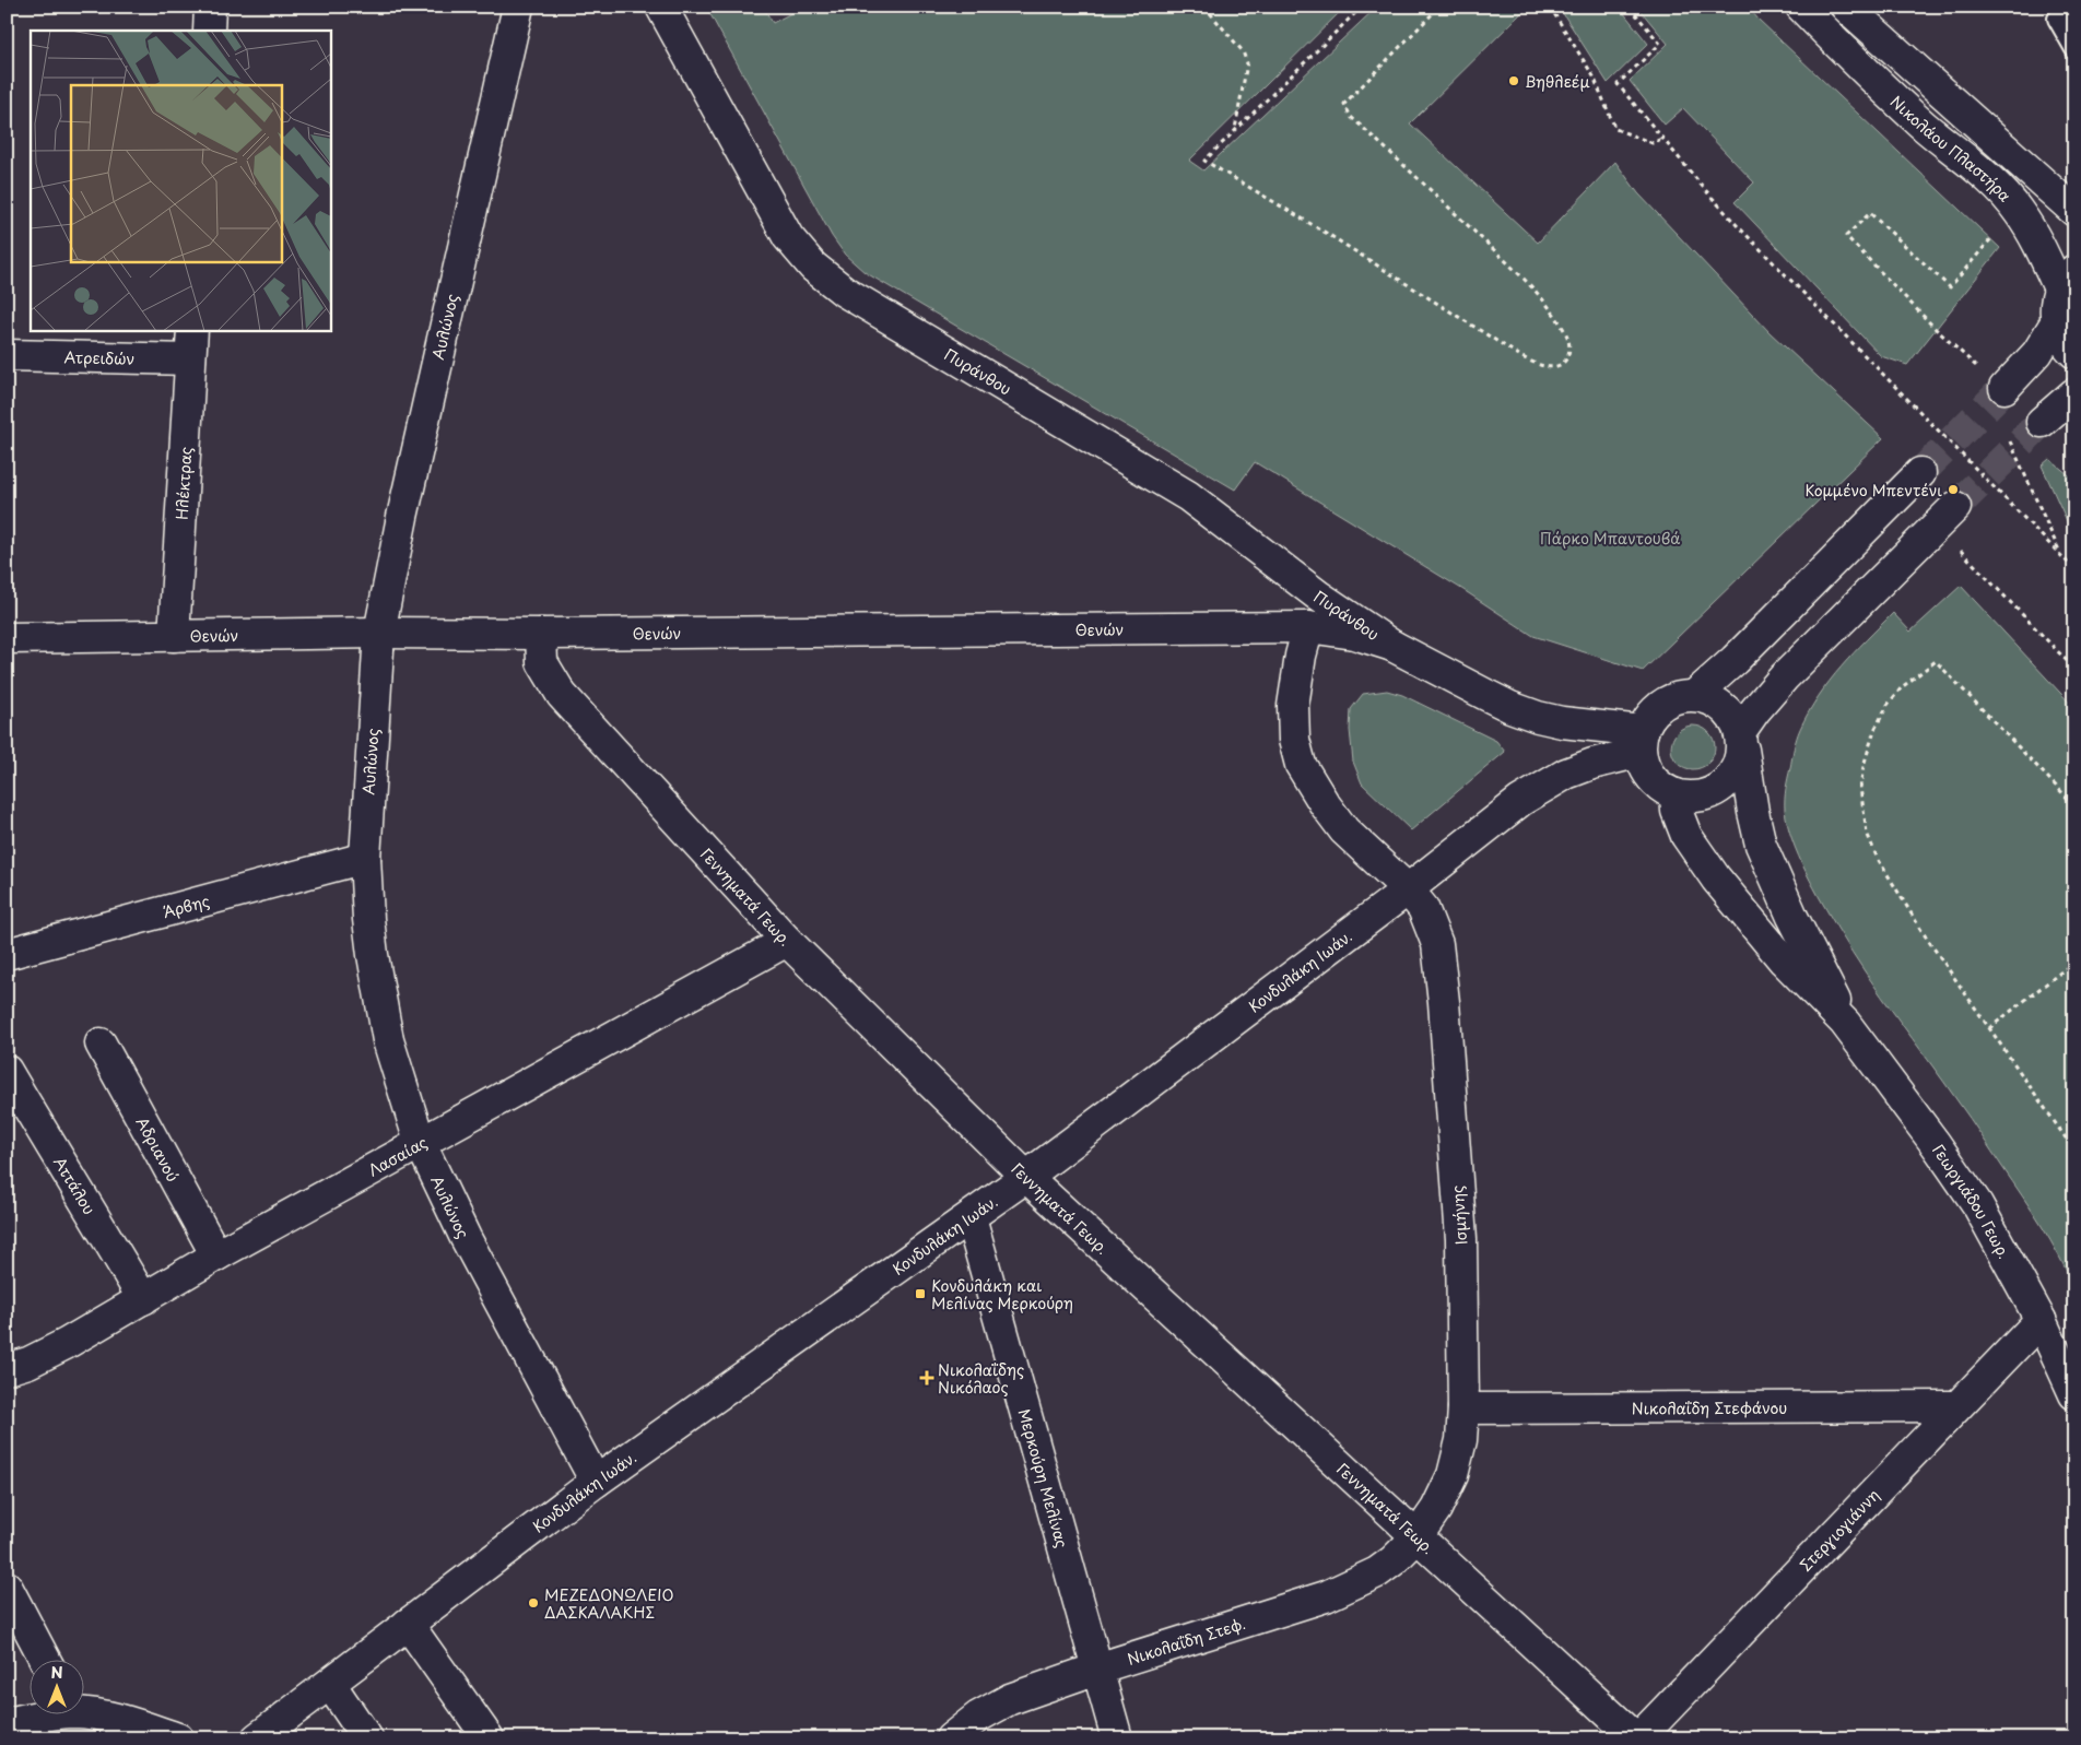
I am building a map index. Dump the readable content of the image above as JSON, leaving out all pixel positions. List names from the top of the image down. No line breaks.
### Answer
{"streets":{"street":["Νικολάου Πλαστήρα","Αυλώνος","Ατρειδών","Πυράνθου","Ηλέκτρας","Θενών","Γεννηματά Γεωρ.","Άρβης","Κονδυλάκη Ιωάν.","Αδριανού","Λασαίας","Αττάλου","Γεωργιάδου Γεωρ.","Ισμήνης","Νικολαΐδη Στεφάνου","Μερκούρη Μελίνας","Στεργιογιάννη","Νικολαΐδη Στεφ."]},"crossings":[["Αυλώνος","Θενών"],["Αυλώνος","Άρβης"],["Αυλώνος","Κονδυλάκη Ιωάν."],["Αυλώνος","Λασαίας"],["Ατρειδών","Ηλέκτρας"],["Πυράνθου","Θενών"],["Ηλέκτρας","Θενών"],["Θενών","Γεννηματά Γεωρ."],["Γεννηματά Γεωρ.","Κονδυλάκη Ιωάν."],["Γεννηματά Γεωρ.","Λασαίας"],["Γεννηματά Γεωρ.","Ισμήνης"],["Γεννηματά Γεωρ.","Στεργιογιάννη"],["Γεννηματά Γεωρ.","Νικολαΐδη Στεφ."],["Κονδυλάκη Ιωάν.","Γεωργιάδου Γεωρ."],["Κονδυλάκη Ιωάν.","Ισμήνης"],["Κονδυλάκη Ιωάν.","Μερκούρη Μελίνας"],["Αδριανού","Λασαίας"],["Λασαίας","Αττάλου"],["Γεωργιάδου Γεωρ.","Στεργιογιάννη"],["Ισμήνης","Νικολαΐδη Στεφάνου"],["Ισμήνης","Νικολαΐδη Στεφ."],["Νικολαΐδη Στεφάνου","Στεργιογιάννη"],["Μερκούρη Μελίνας","Νικολαΐδη Στεφ."]],"parks":["Πάρκο Μπαντουβά"],"places":{"other":["Βηθλεέμ","Κομμένο Μπεντένι","ΜΕΖΕΔΟΝΩΛΕΙΟ ΔΑΣΚΑΛΑΚΗΣ"],"transit":["Κονδυλάκη και Μελίνας Μερκούρη"],"health":["Νικολαΐδης Νικόλαος"]},"north":"top"}
